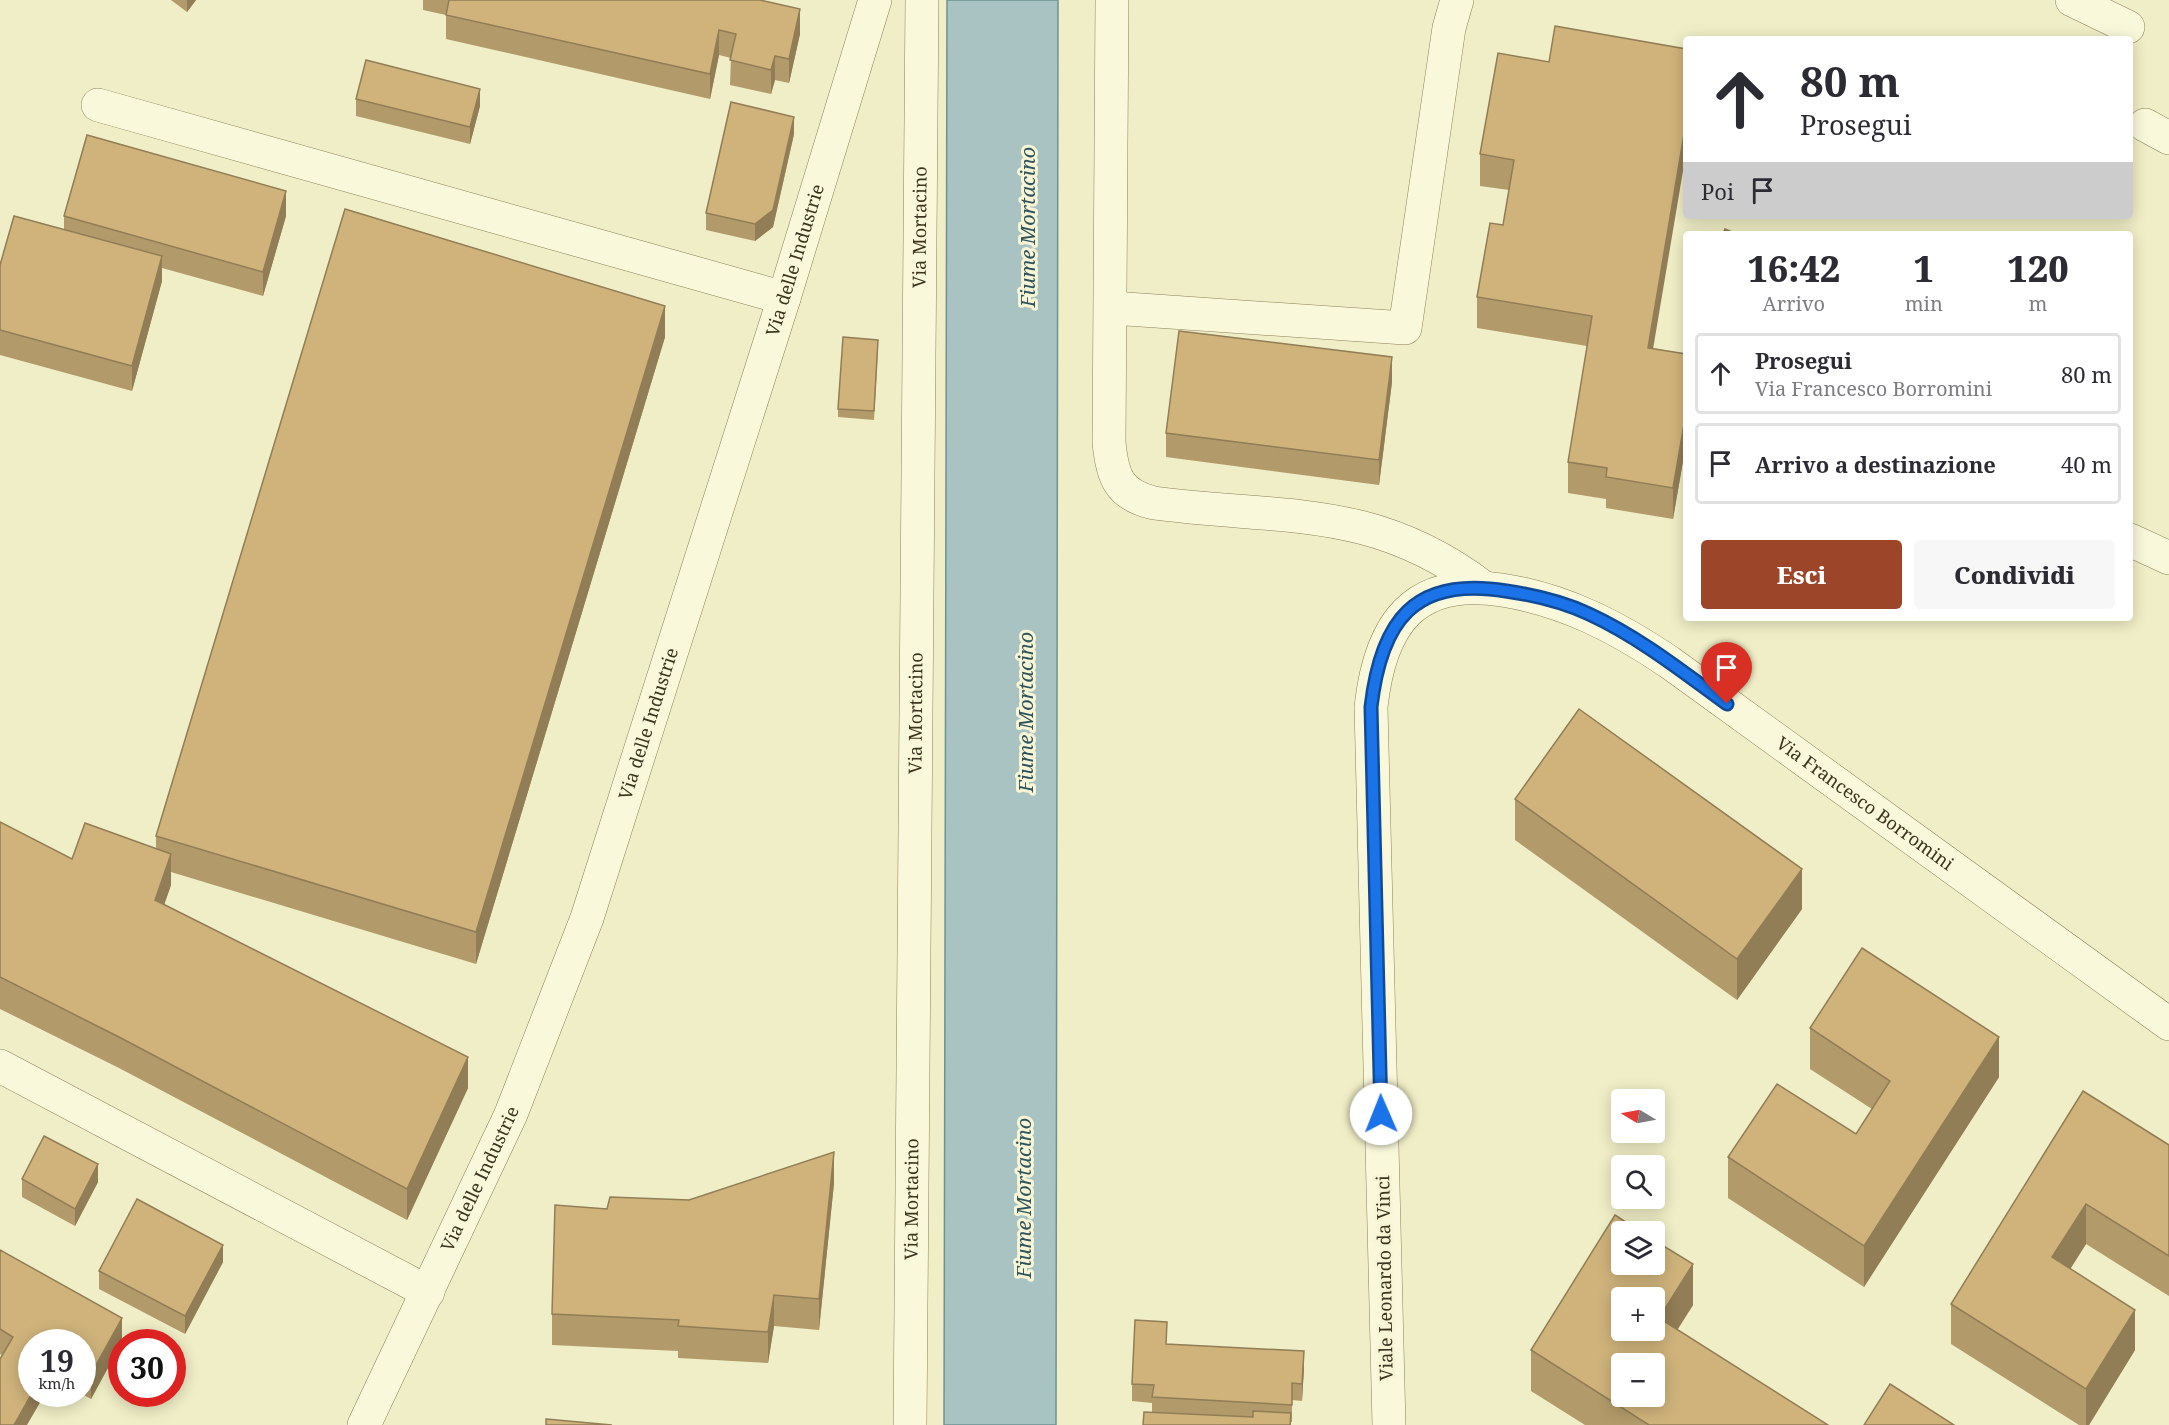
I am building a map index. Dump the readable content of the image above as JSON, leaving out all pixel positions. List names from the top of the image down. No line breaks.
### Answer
{"streets":{"street":["Via Mortacino","Via delle Industrie","Via Francesco Borromini","Viale Leonardo da Vinci"]},"crossings":[["Via Francesco Borromini","Viale Leonardo da Vinci"]],"water":["Fiume Mortacino"],"north":"left","page":{"turn":["80 m","Prosegui"],"then":"Poi","eta":["16:42","Arrivo","1","min","120","m"],"list":[{"name":"Prosegui","note":"Via Francesco Borromini","value":"80 m"},{"name":"Arrivo a destinazione","value":"40 m"}],"buttons":["Esci","Condividi"],"map_buttons":["+","−"],"speed":"19 km/h","limit":"30"}}
